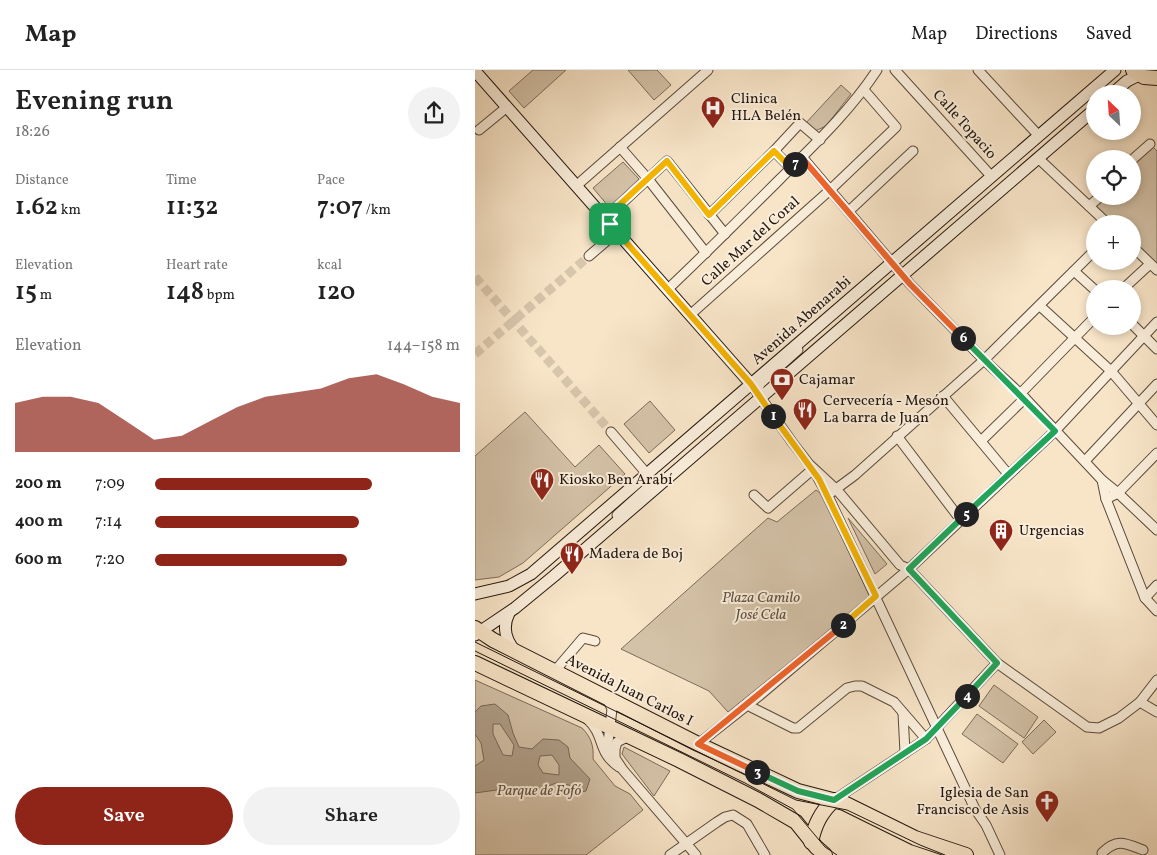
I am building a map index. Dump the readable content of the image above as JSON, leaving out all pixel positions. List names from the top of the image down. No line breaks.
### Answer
{"streets":{"main road":["Avenida Abenarabi","Avenida Juan Carlos I"],"street":["Calle Topacio","Calle Mar del Coral"]},"crossings":[["Calle Topacio","Avenida Abenarabi"],["Avenida Abenarabi","Avenida Juan Carlos I"]],"parks":["Plaza Camilo José Cela","Parque de Fofó"],"places":{"hospital":["Clinica HLA Belén"],"bank":["Cajamar"],"restaurant":["Cervecería - Mesón La barra de Juan","Kiosko Ben Arabí","Madera de Boj"],"building":["Urgencias"],"church":["Iglesia de San Francisco de Asis"]},"north":"top left","page":{"header":"Map","nav":["Map","Directions","Saved"],"heading":["Evening run","18:26"],"map_buttons":["+","−"],"pins":["7","6","1","5","2","4","3"],"stats":[["Distance","1.62 km"],["Time","11:32"],["Pace","7:07 /km"],["Elevation","15 m"],["Heart rate","148 bpm"],["kcal","120"]],"chart":["Elevation","144–158 m"],"list":[{"name":"200 m","note":"7:09"},{"name":"400 m","note":"7:14"},{"name":"600 m","note":"7:20"}],"buttons":["Save","Share"]}}
